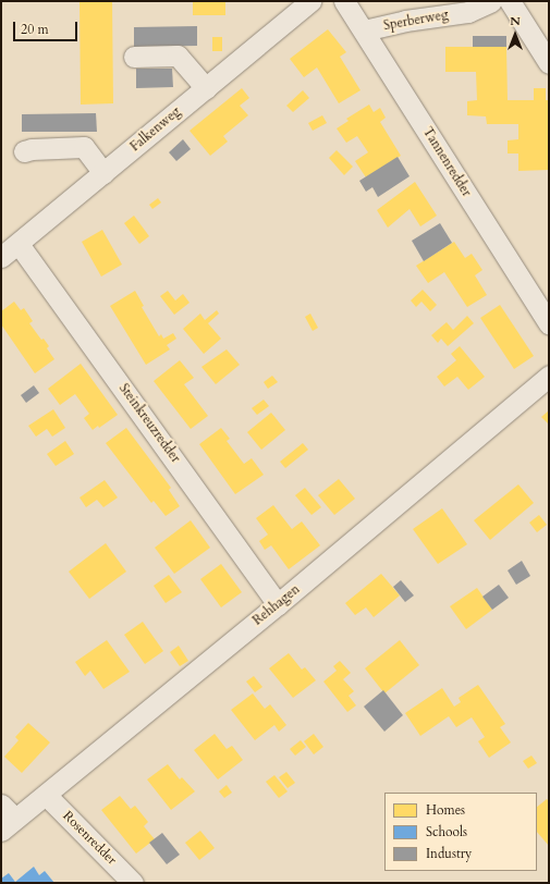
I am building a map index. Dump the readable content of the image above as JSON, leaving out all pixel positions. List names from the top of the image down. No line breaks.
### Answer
{"streets":{"street":["Sperberweg","Falkenweg","Tannenredder","Steinkreuzredder","Rehhagen","Rosenredder"]},"crossings":[["Sperberweg","Tannenredder"],["Falkenweg","Steinkreuzredder"],["Steinkreuzredder","Rehhagen"],["Rehhagen","Rosenredder"]],"legend":["Homes","Schools","Industry"],"scale_bar":"20 m","north":"top"}
